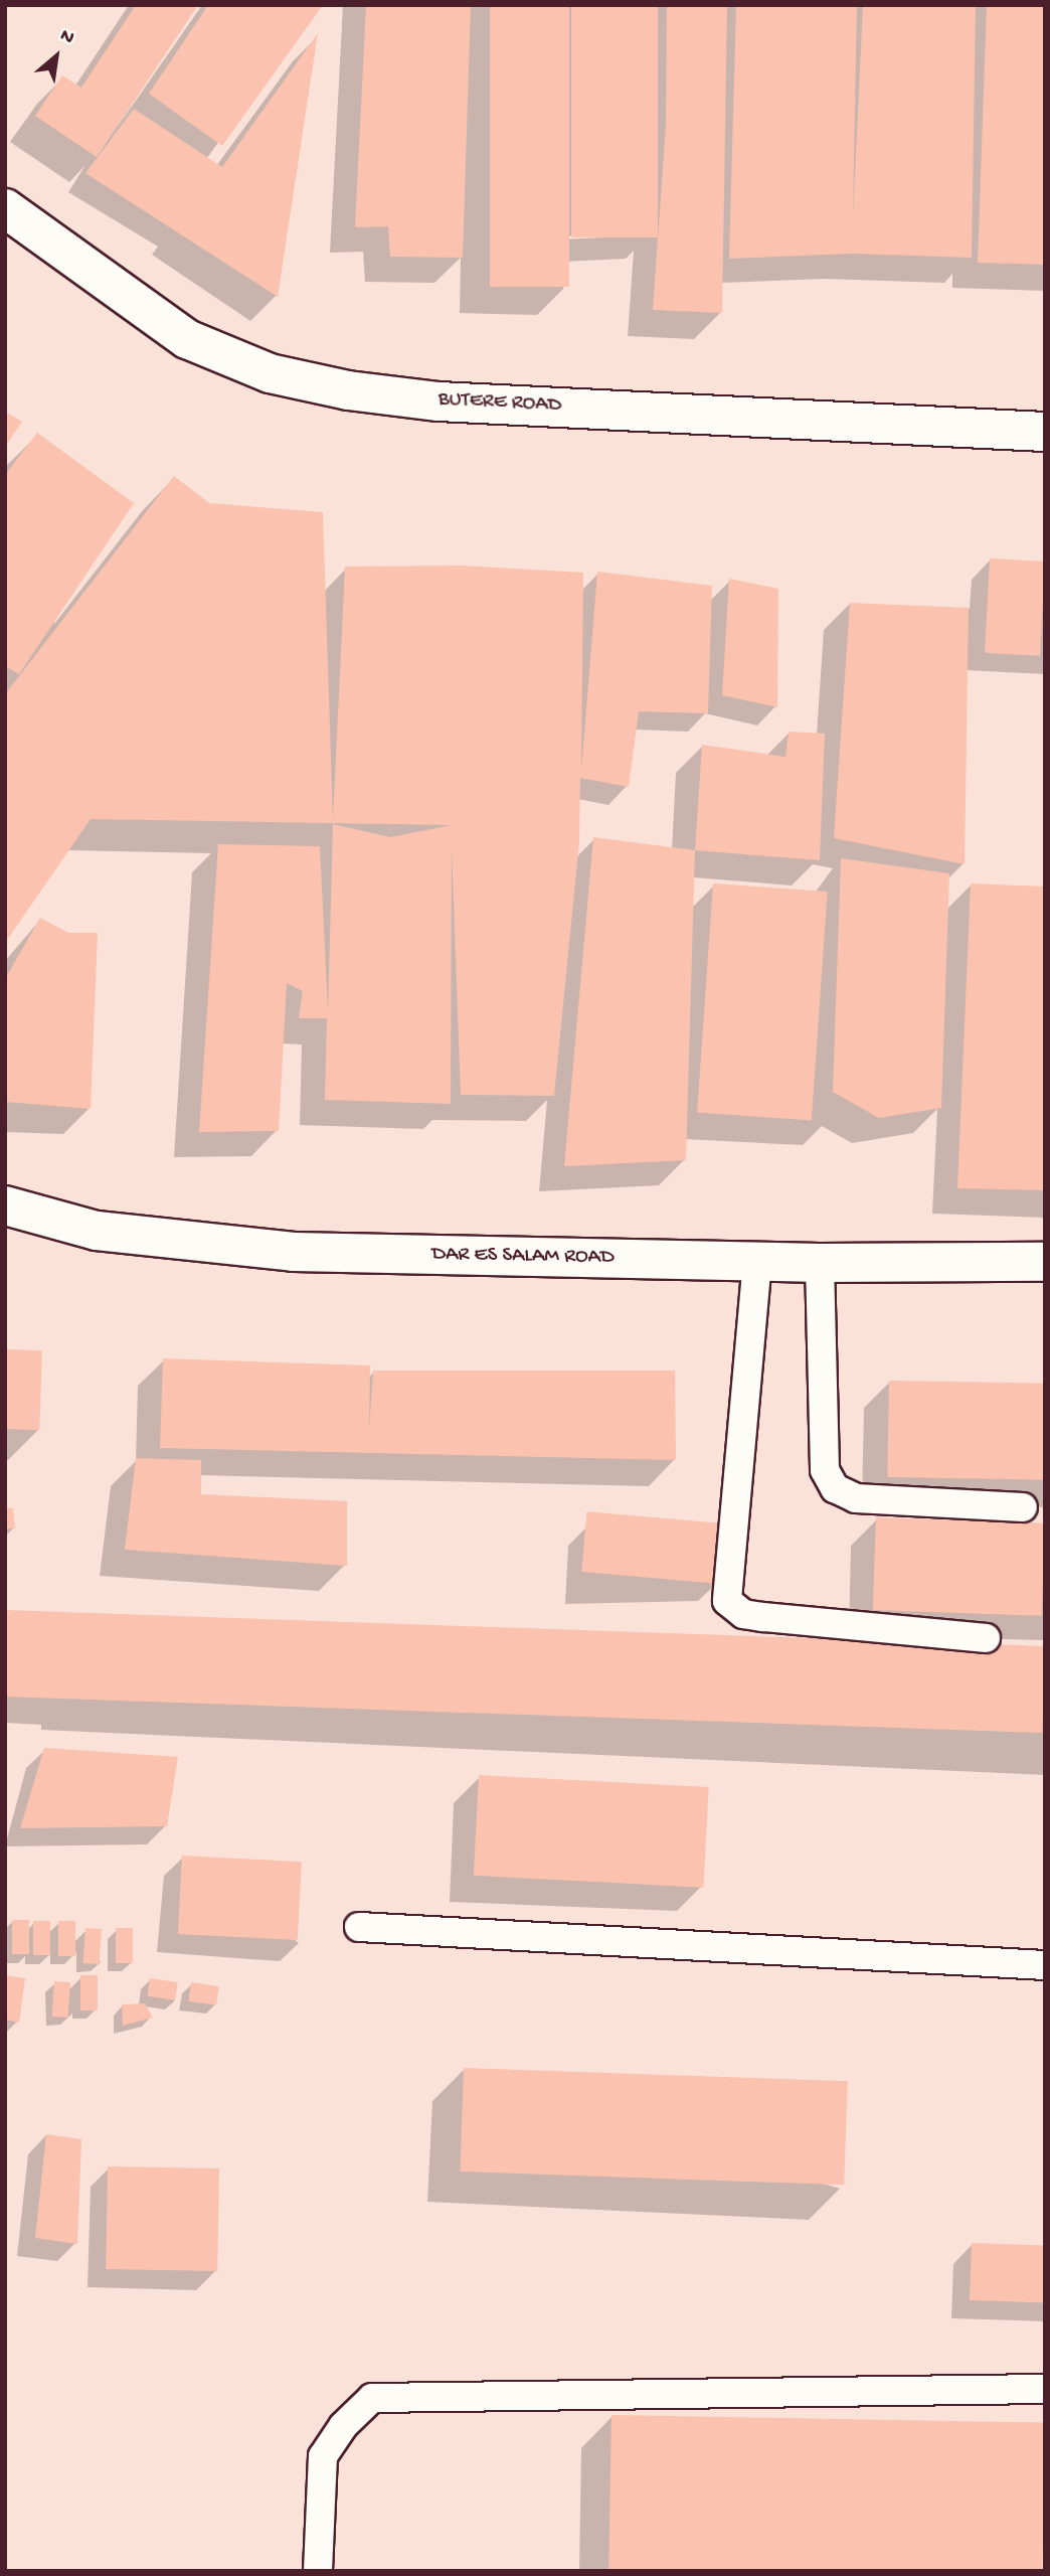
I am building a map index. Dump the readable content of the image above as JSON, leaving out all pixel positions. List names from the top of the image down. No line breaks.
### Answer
{"streets":{"street":["BUTERE ROAD","DAR ES SALAM ROAD"]},"north":"top right"}
